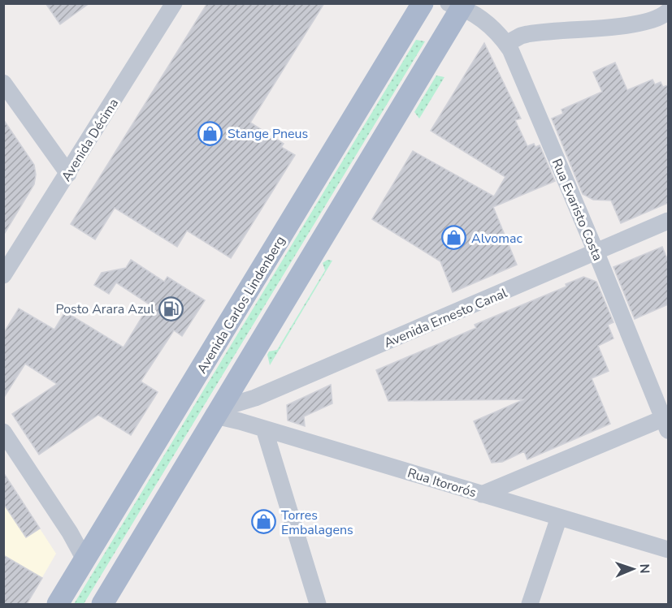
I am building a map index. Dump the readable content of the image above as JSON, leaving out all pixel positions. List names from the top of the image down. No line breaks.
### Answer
{"streets":{"main road":["Avenida Carlos Lindenberg"],"street":["Avenida Décima","Rua Evaristo Costa","Avenida Ernesto Canal","Rua Itororós"]},"crossings":[["Rua Evaristo Costa","Avenida Ernesto Canal"],["Avenida Ernesto Canal","Rua Itororós"]],"places":{"shop":["Stange Pneus","Alvomac","Torres Embalagens"],"fuel station":["Posto Arara Azul"]},"north":"right"}
